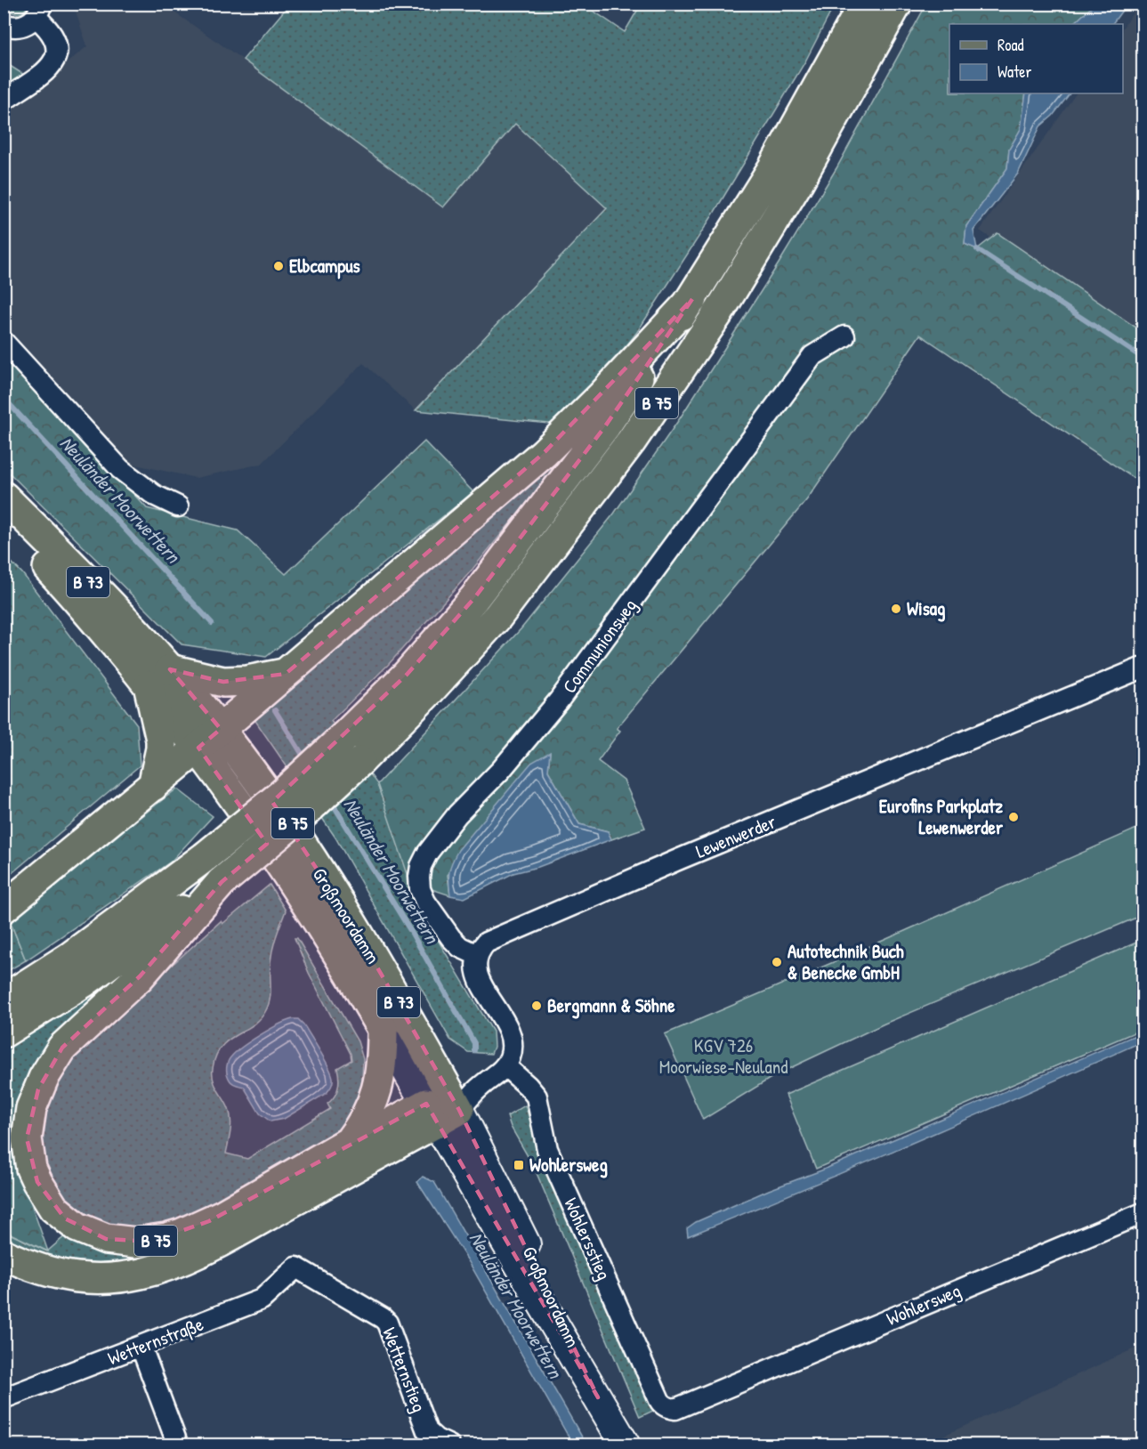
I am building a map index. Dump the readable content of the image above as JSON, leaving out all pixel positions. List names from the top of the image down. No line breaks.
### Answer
{"streets":{"main road":["B 75","B 73","Großmoordamm"],"street":["Communionsweg","Lewenwerder","Wohlersstieg","Wohlersweg","Wetternstraße","Wetternstieg"]},"crossings":[["B 75","Großmoordamm"],["Communionsweg","Lewenwerder"],["Wohlersstieg","Wohlersweg"],["Wetternstraße","Wetternstieg"]],"water":["Neuländer Moorwettern"],"parks":["KGV 726 Moorwiese-Neuland"],"places":{"other":["Elbcampus","Wisag","Eurofins Parkplatz Lewenwerder","Autotechnik Buch & Benecke GmbH","Bergmann & Söhne"],"transit":["Wohlersweg"]},"legend":["Road","Water"]}
